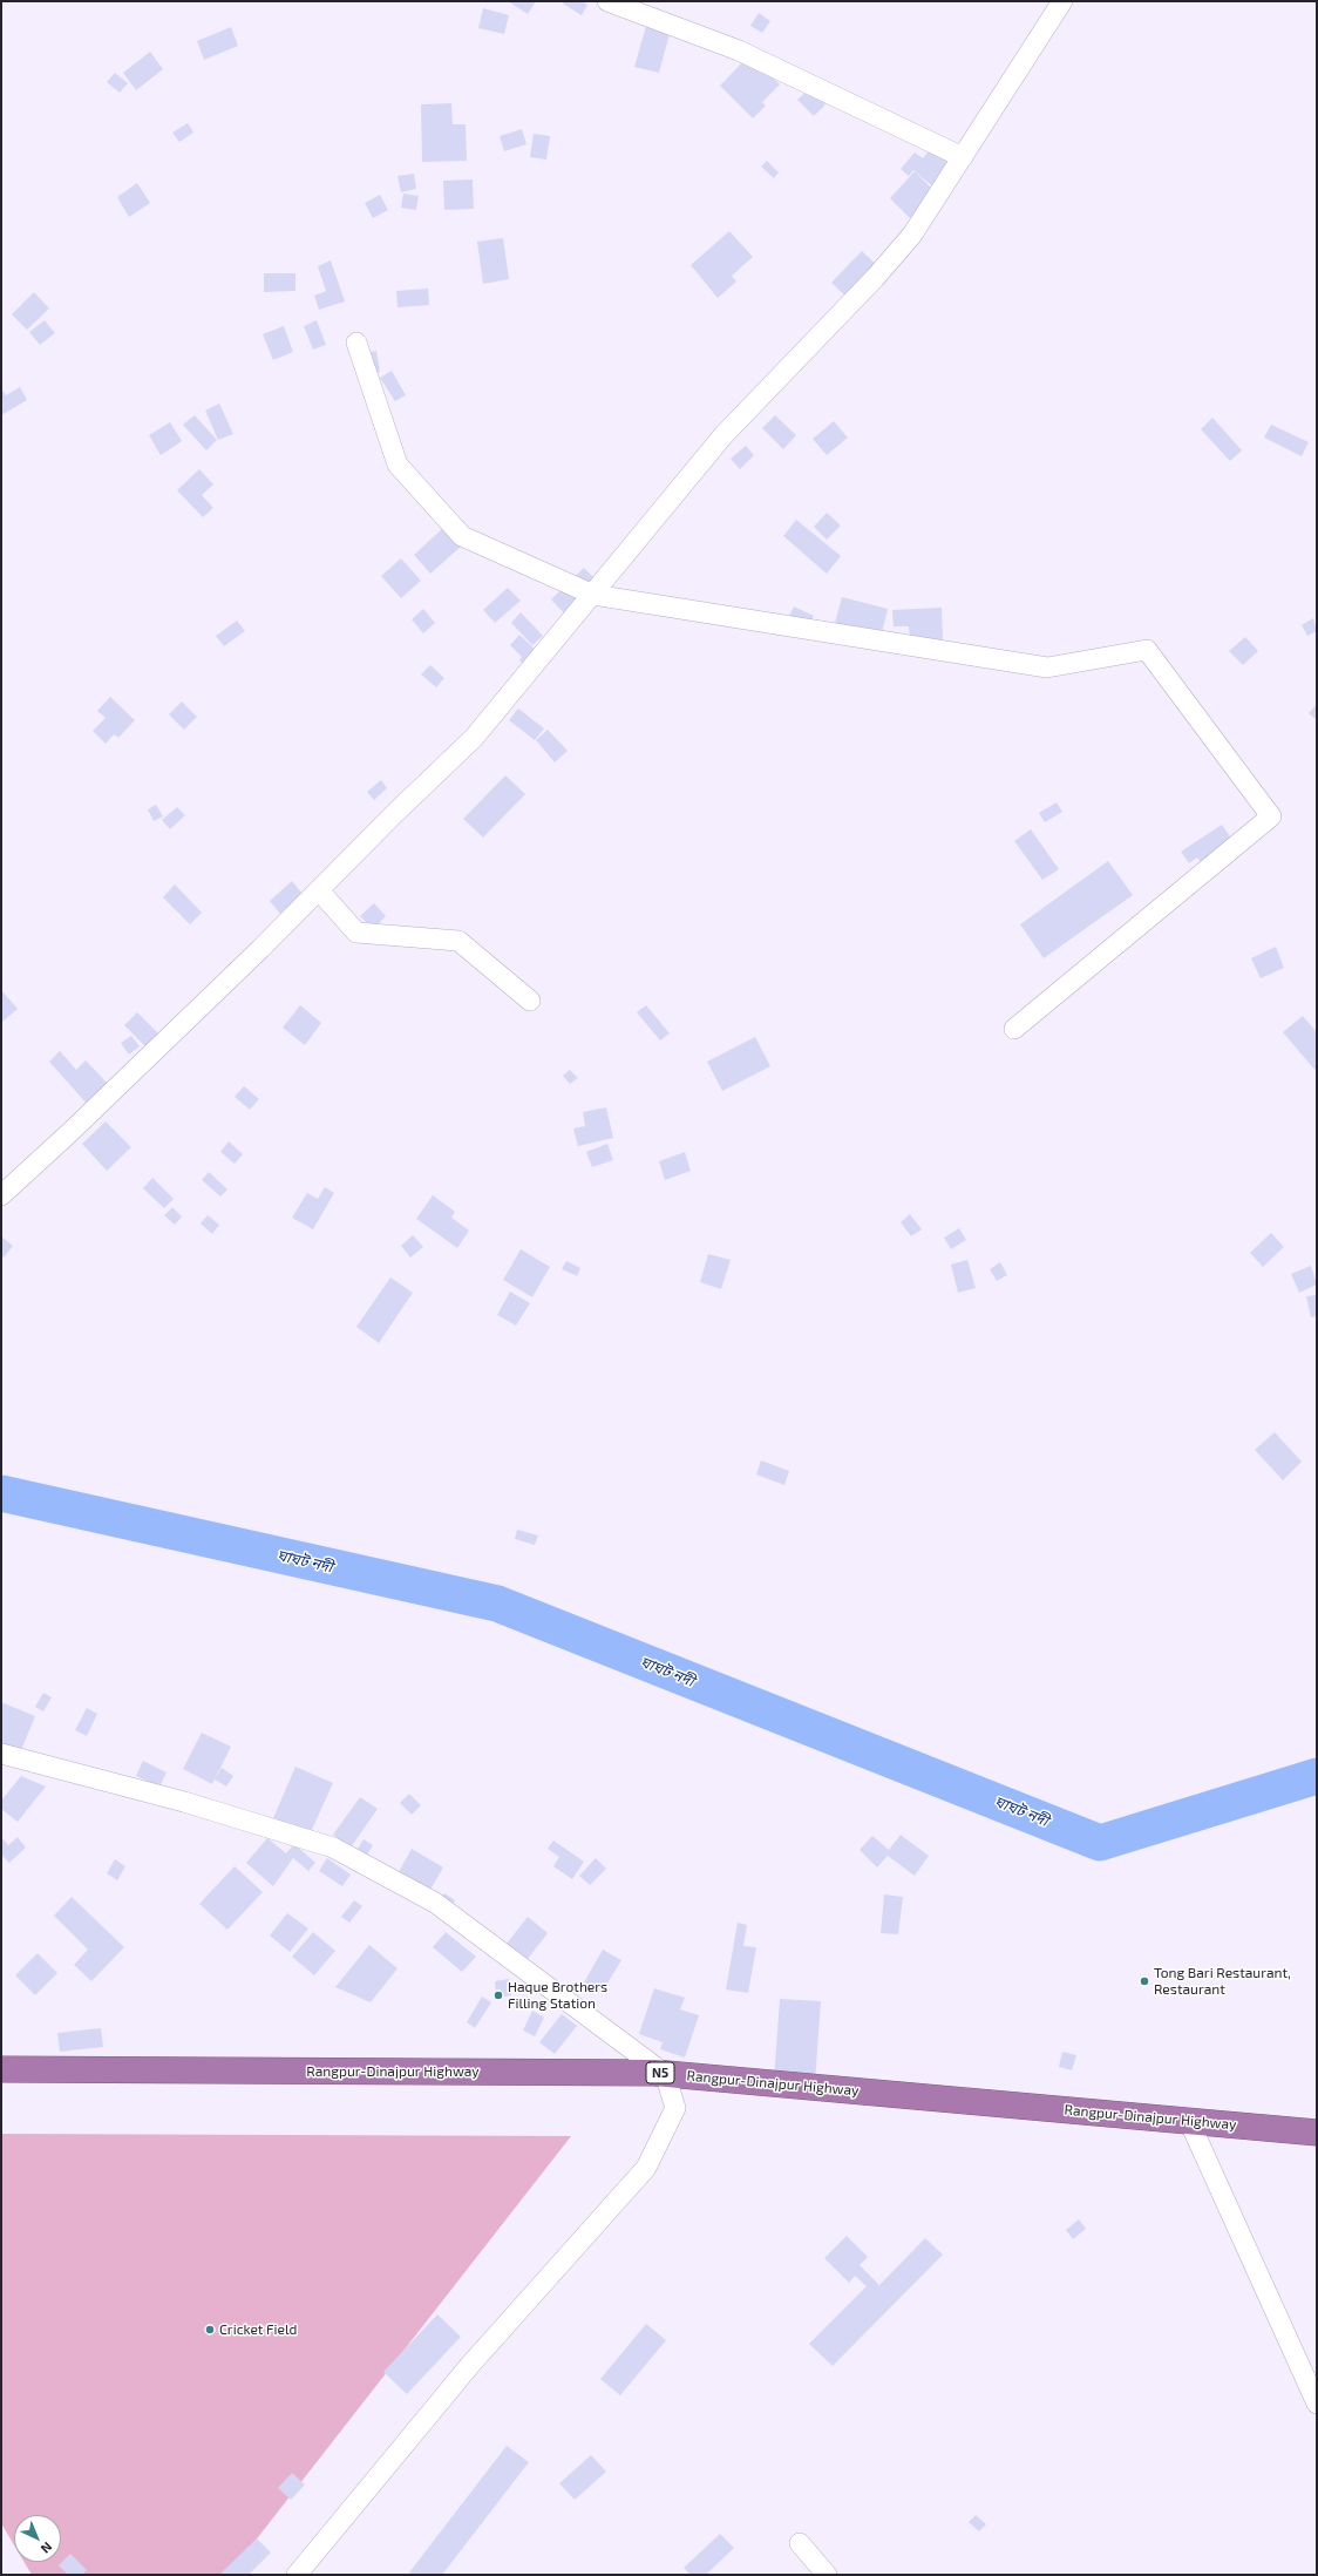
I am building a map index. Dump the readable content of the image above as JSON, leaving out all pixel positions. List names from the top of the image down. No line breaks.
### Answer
{"streets":{"highway":["Rangpur-Dinajpur Highway","N5"]},"water":["ঘাঘট নদী"],"places":["Tong Bari Restaurant, Restaurant","Haque Brothers Filling Station","Cricket Field"],"north":"bottom right"}
